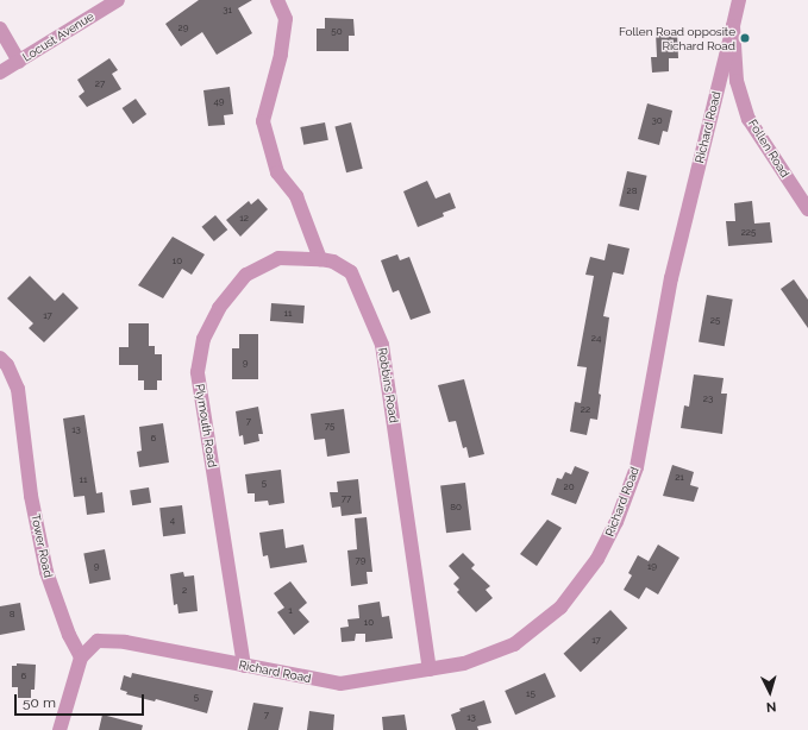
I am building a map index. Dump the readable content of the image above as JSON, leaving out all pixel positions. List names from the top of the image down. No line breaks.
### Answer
{"streets":{"street":["Locust Avenue","Richard Road","Follen Road","Robbins Road","Plymouth Road","Tower Road"]},"crossings":[["Richard Road","Follen Road"],["Richard Road","Robbins Road"],["Richard Road","Plymouth Road"],["Richard Road","Tower Road"],["Robbins Road","Plymouth Road"]],"places":["Follen Road opposite Richard Road"],"house_numbers":["31","29","50","27","49","30","28","12","225","10","11","17","25","24","9","23","22","7","75","13","6","21","11","5","20","77","80","4","79","9","19","2","1","8","10","17","6","15","5","7","13"],"scale_bar":"50 m","north":"bottom"}
